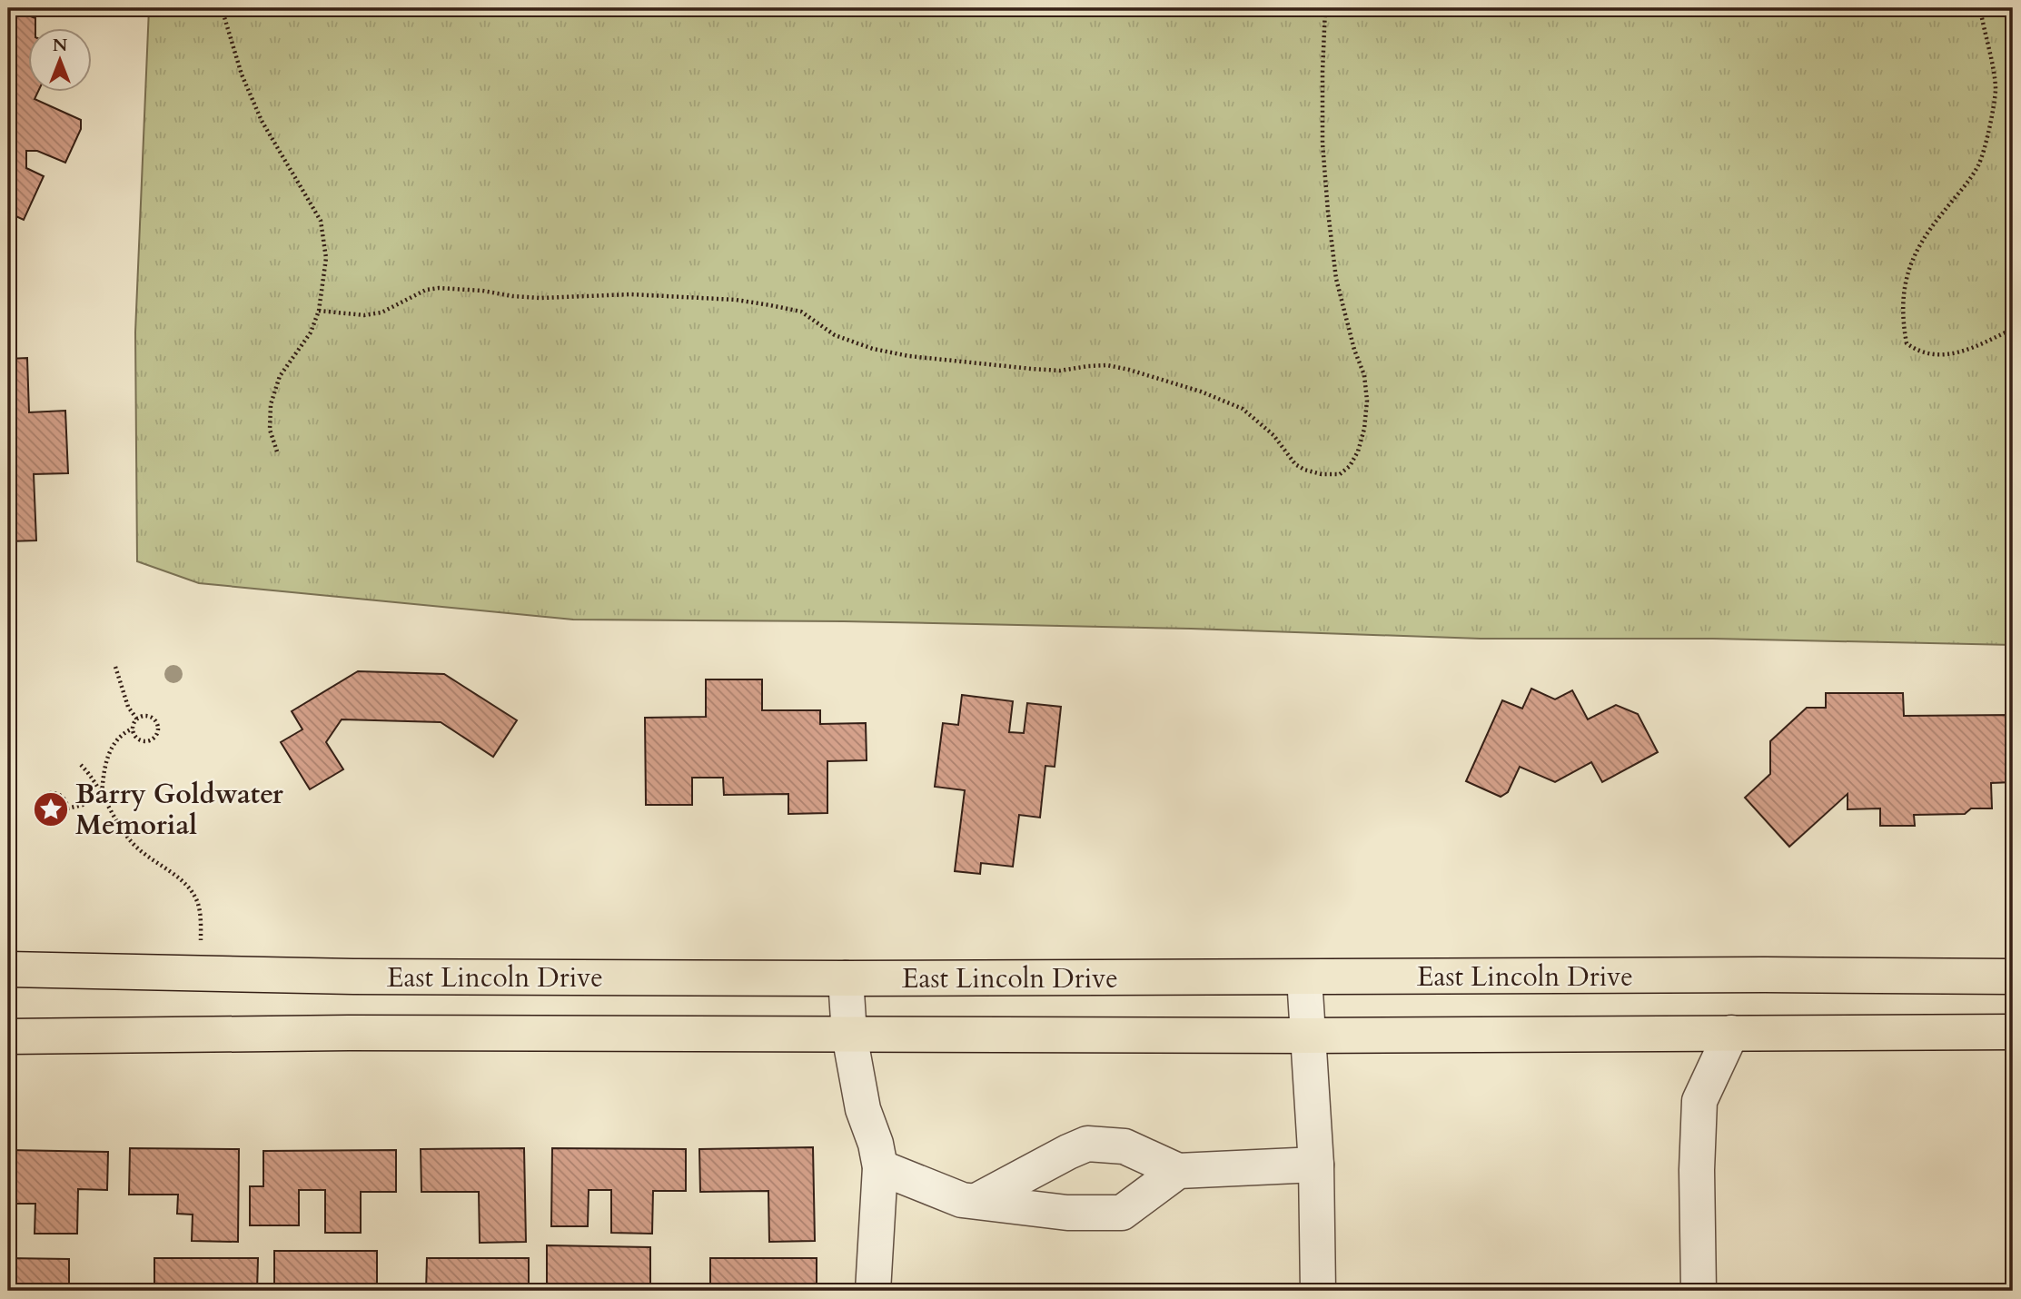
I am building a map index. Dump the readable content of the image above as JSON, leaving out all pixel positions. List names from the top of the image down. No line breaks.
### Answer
{"streets":{"main road":["East Lincoln Drive"]},"places":{"place":["Barry Goldwater Memorial"]},"north":"top"}
